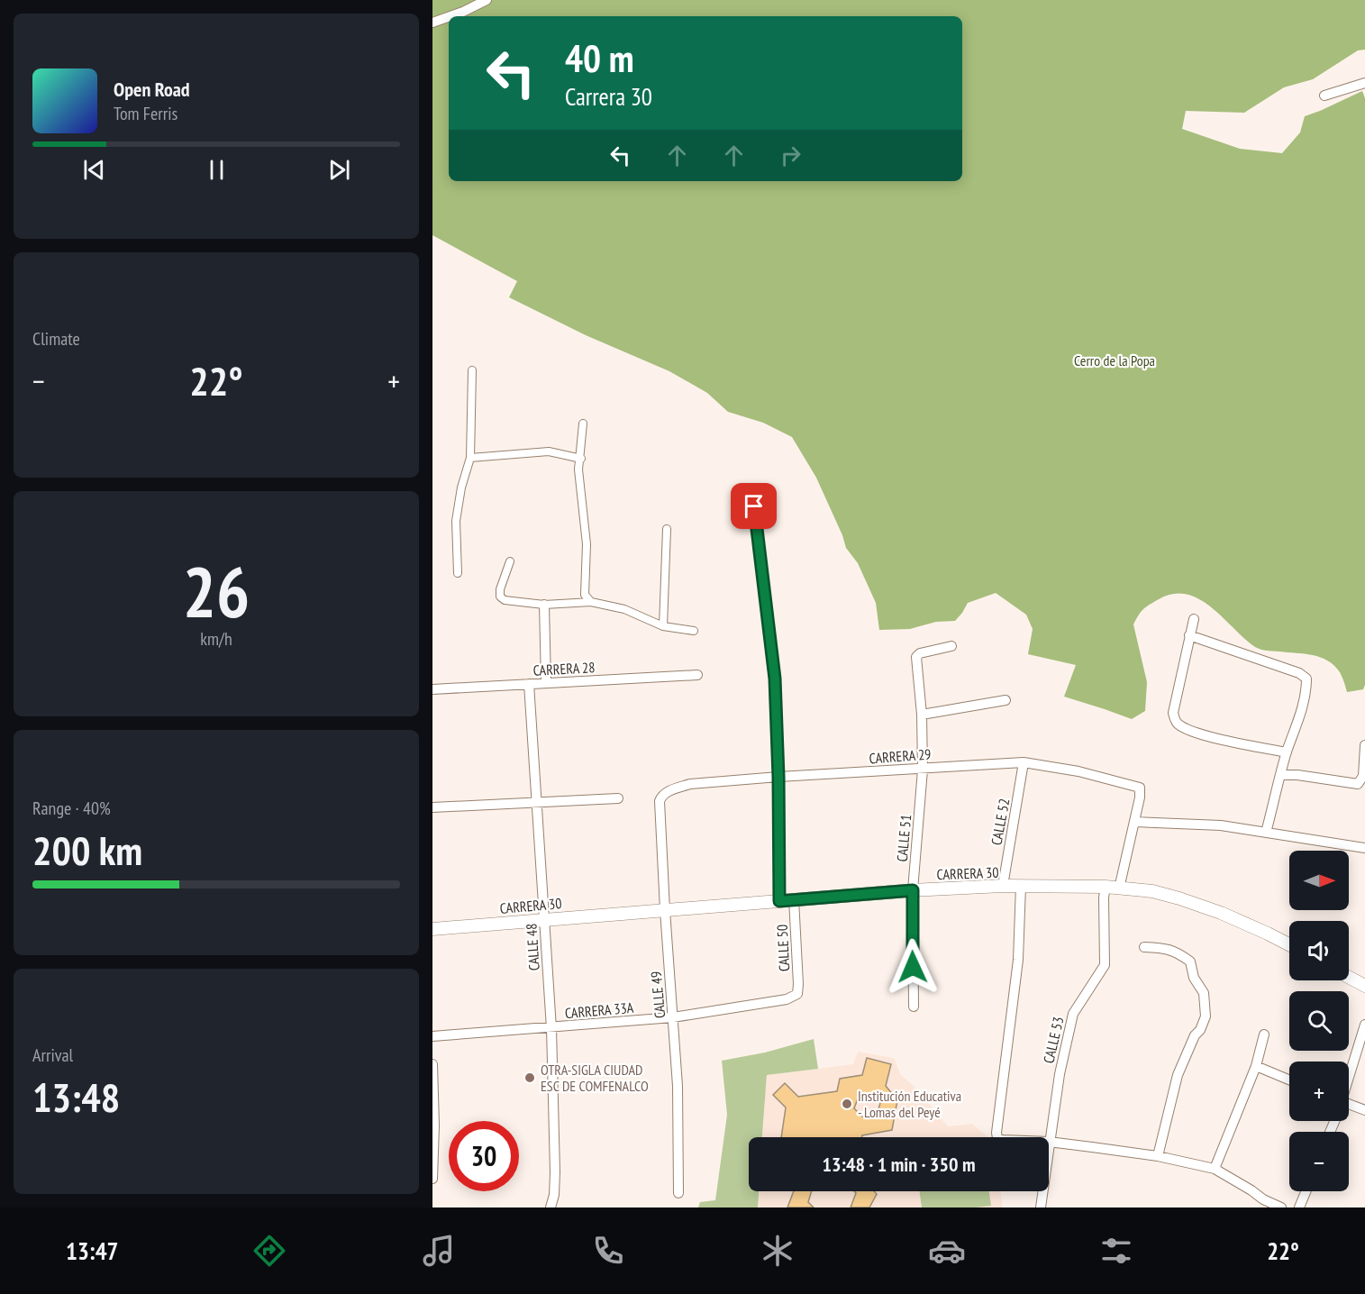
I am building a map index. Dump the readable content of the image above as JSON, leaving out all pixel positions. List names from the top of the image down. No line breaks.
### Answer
{"streets":{"street":["CARRERA 28","CARRERA 29","CALLE 52","CALLE 51","CARRERA 30","CALLE 48","CALLE 50","CALLE 49","CARRERA 33A","CALLE 53"]},"crossings":[["CARRERA 28","CALLE 48"],["CARRERA 29","CALLE 52"],["CARRERA 29","CALLE 51"],["CARRERA 29","CALLE 49"],["CALLE 52","CARRERA 30"],["CALLE 51","CARRERA 30"],["CARRERA 30","CALLE 48"],["CARRERA 30","CALLE 50"],["CARRERA 30","CALLE 49"],["CARRERA 30","CALLE 53"],["CALLE 48","CARRERA 33A"],["CALLE 50","CARRERA 33A"],["CALLE 49","CARRERA 33A"]],"parks":["Cerro de la Popa"],"places":["OTRA-SIGLA CIUDAD ESC DE COMFENALCO","Institución Educativa - Lomas del Peyé"],"north":"right","page":{"turn":["40 m","Carrera 30"],"song":["Open Road","Tom Ferris"],"tile":["Climate",["26","km/h"],["Range · 40%","200 km"],["Arrival","13:48"]],"heat":["−","22°","+"],"map_buttons":["+","−"],"limit":"30","trip":"13:48 · 1 min · 350 m","tabs":["13:47","22°"]}}
